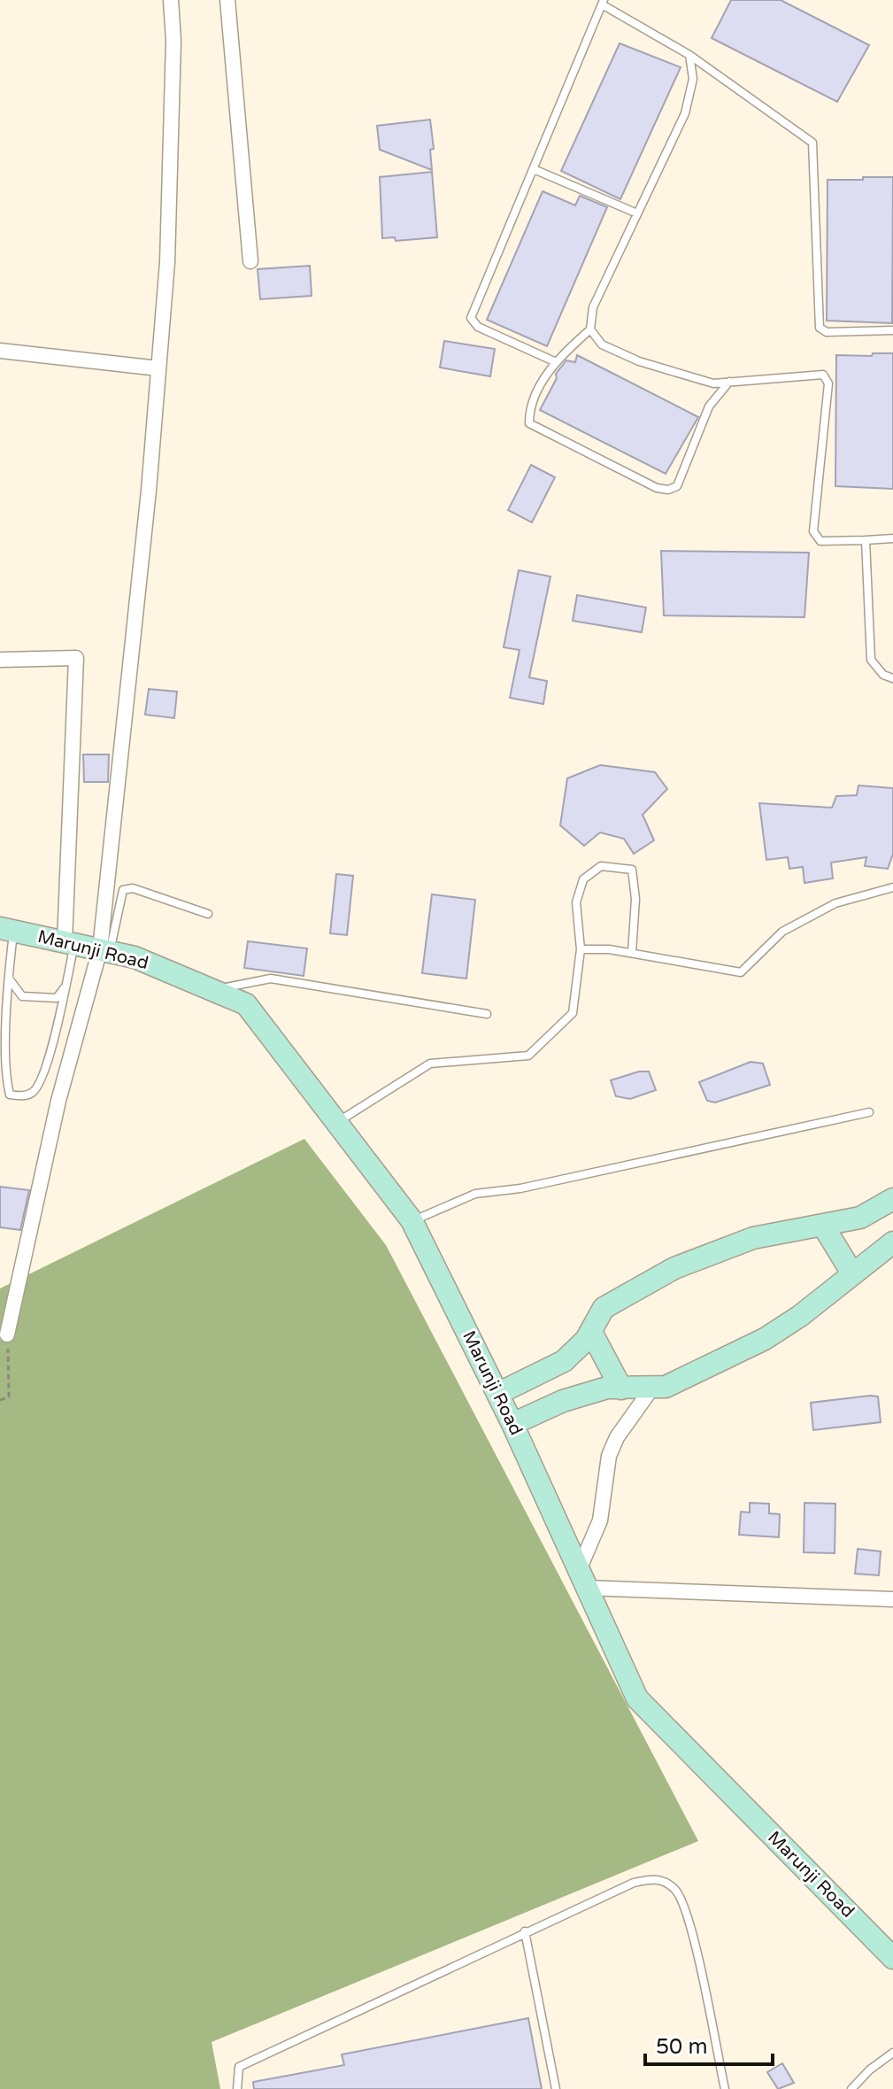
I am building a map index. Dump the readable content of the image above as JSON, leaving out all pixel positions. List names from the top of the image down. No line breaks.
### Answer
{"streets":{"street":["Marunji Road"]},"scale_bar":"50 m"}
